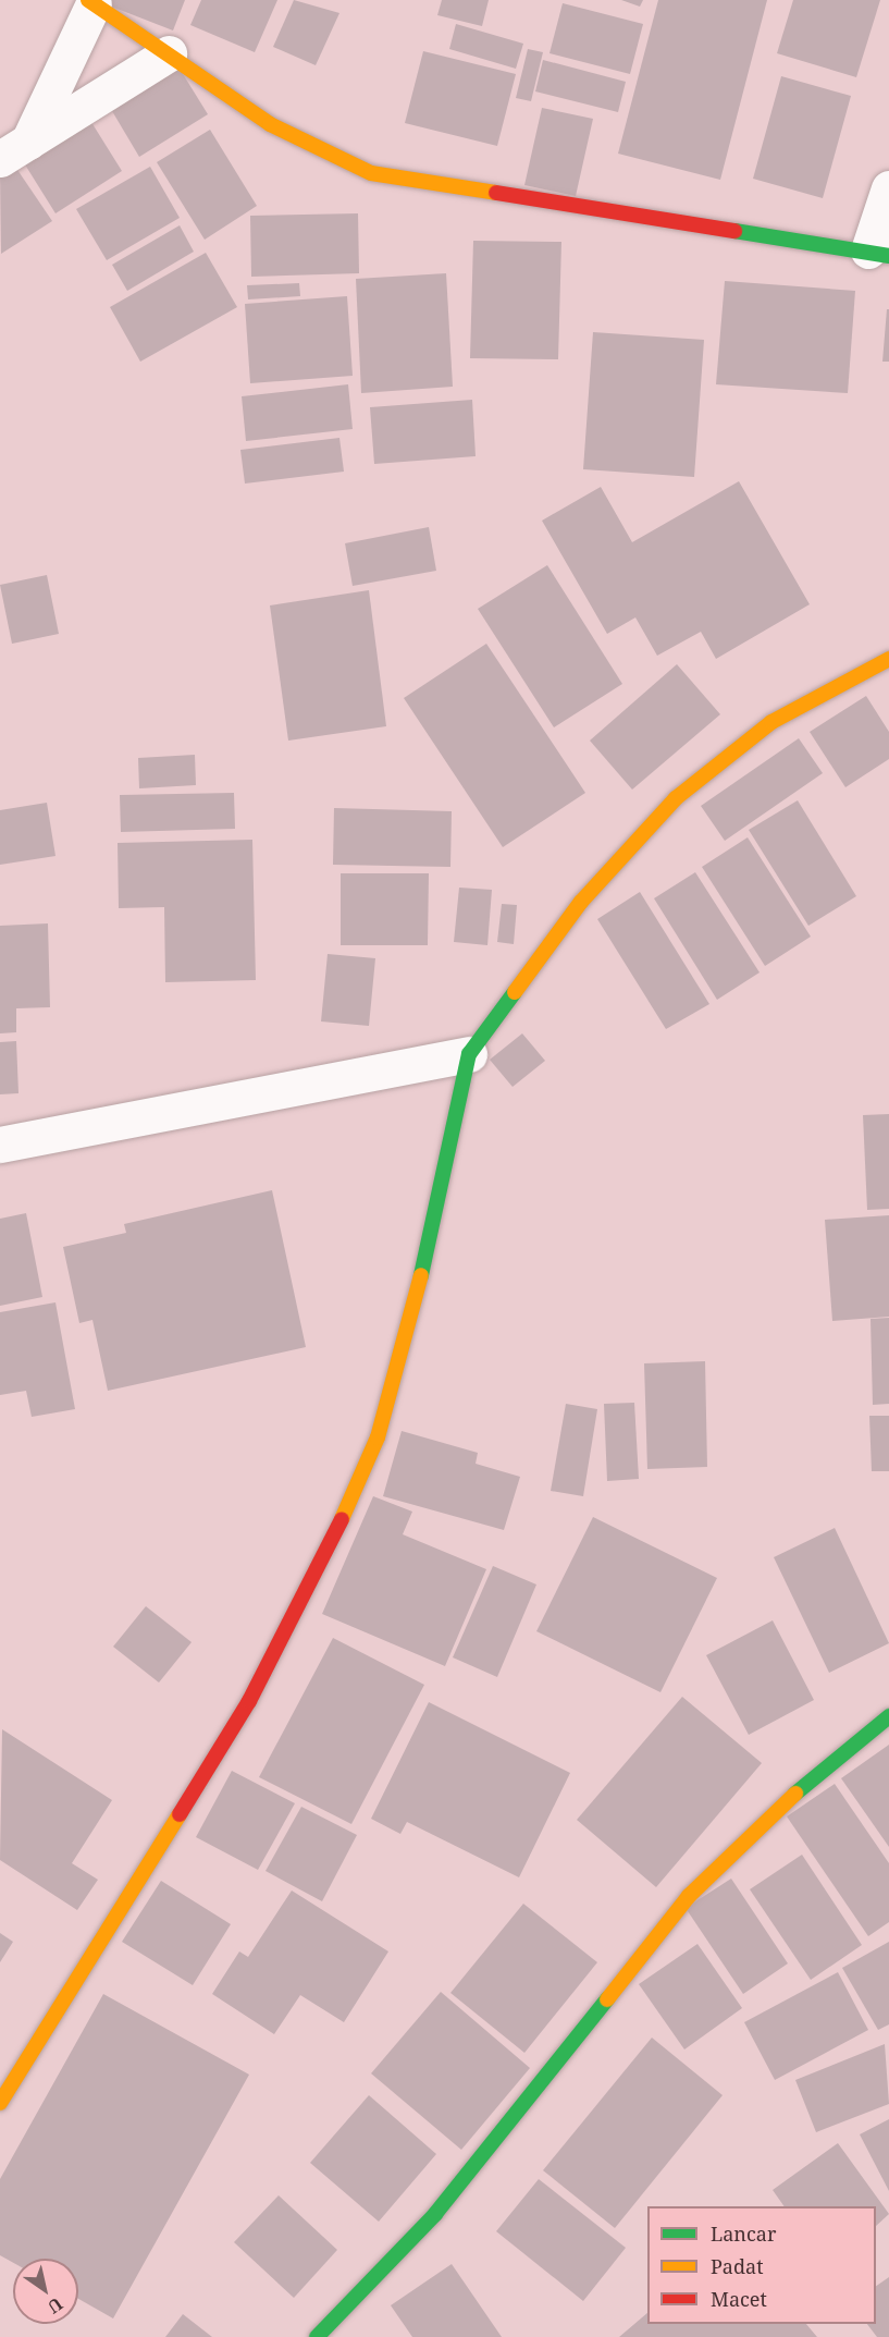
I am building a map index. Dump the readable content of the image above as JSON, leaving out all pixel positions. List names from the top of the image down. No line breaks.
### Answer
{"legend":["Lancar","Padat","Macet"],"north":"bottom right"}
